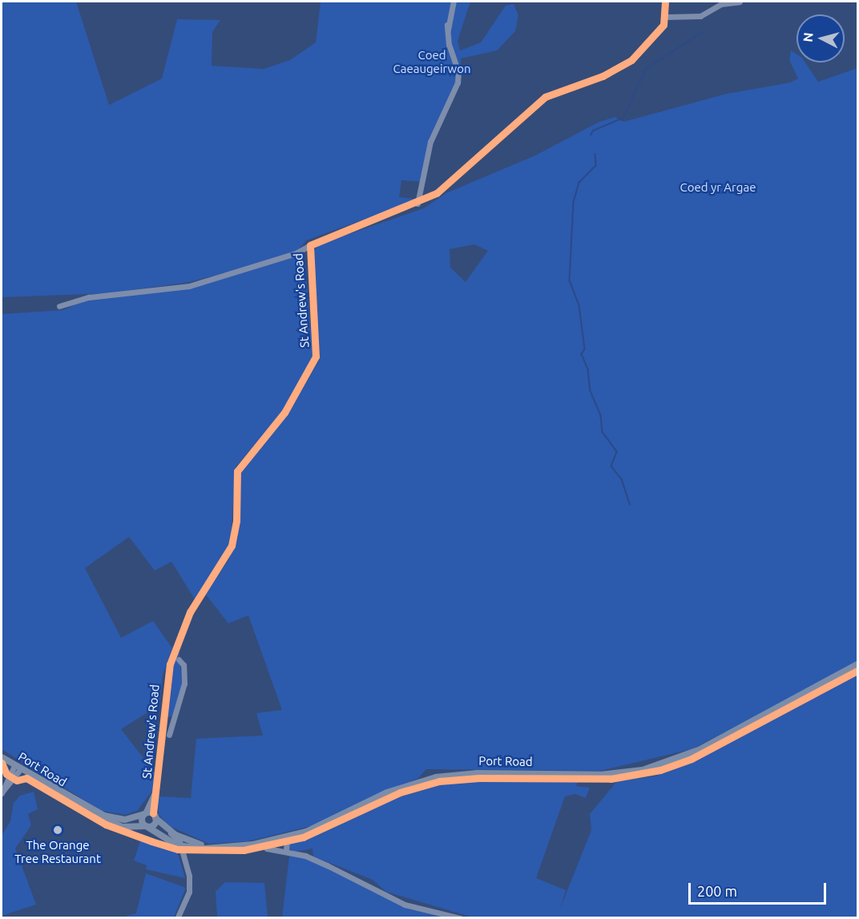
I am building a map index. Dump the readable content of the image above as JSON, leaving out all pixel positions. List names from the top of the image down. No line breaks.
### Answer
{"streets":{"main road":["Port Road"],"street":["St Andrew's Road"]},"crossings":[["St Andrew's Road","Port Road"]],"parks":["Coed Caeaugeirwon","Coed yr Argae"],"places":["The Orange Tree Restaurant"],"scale_bar":"200 m","north":"left"}
